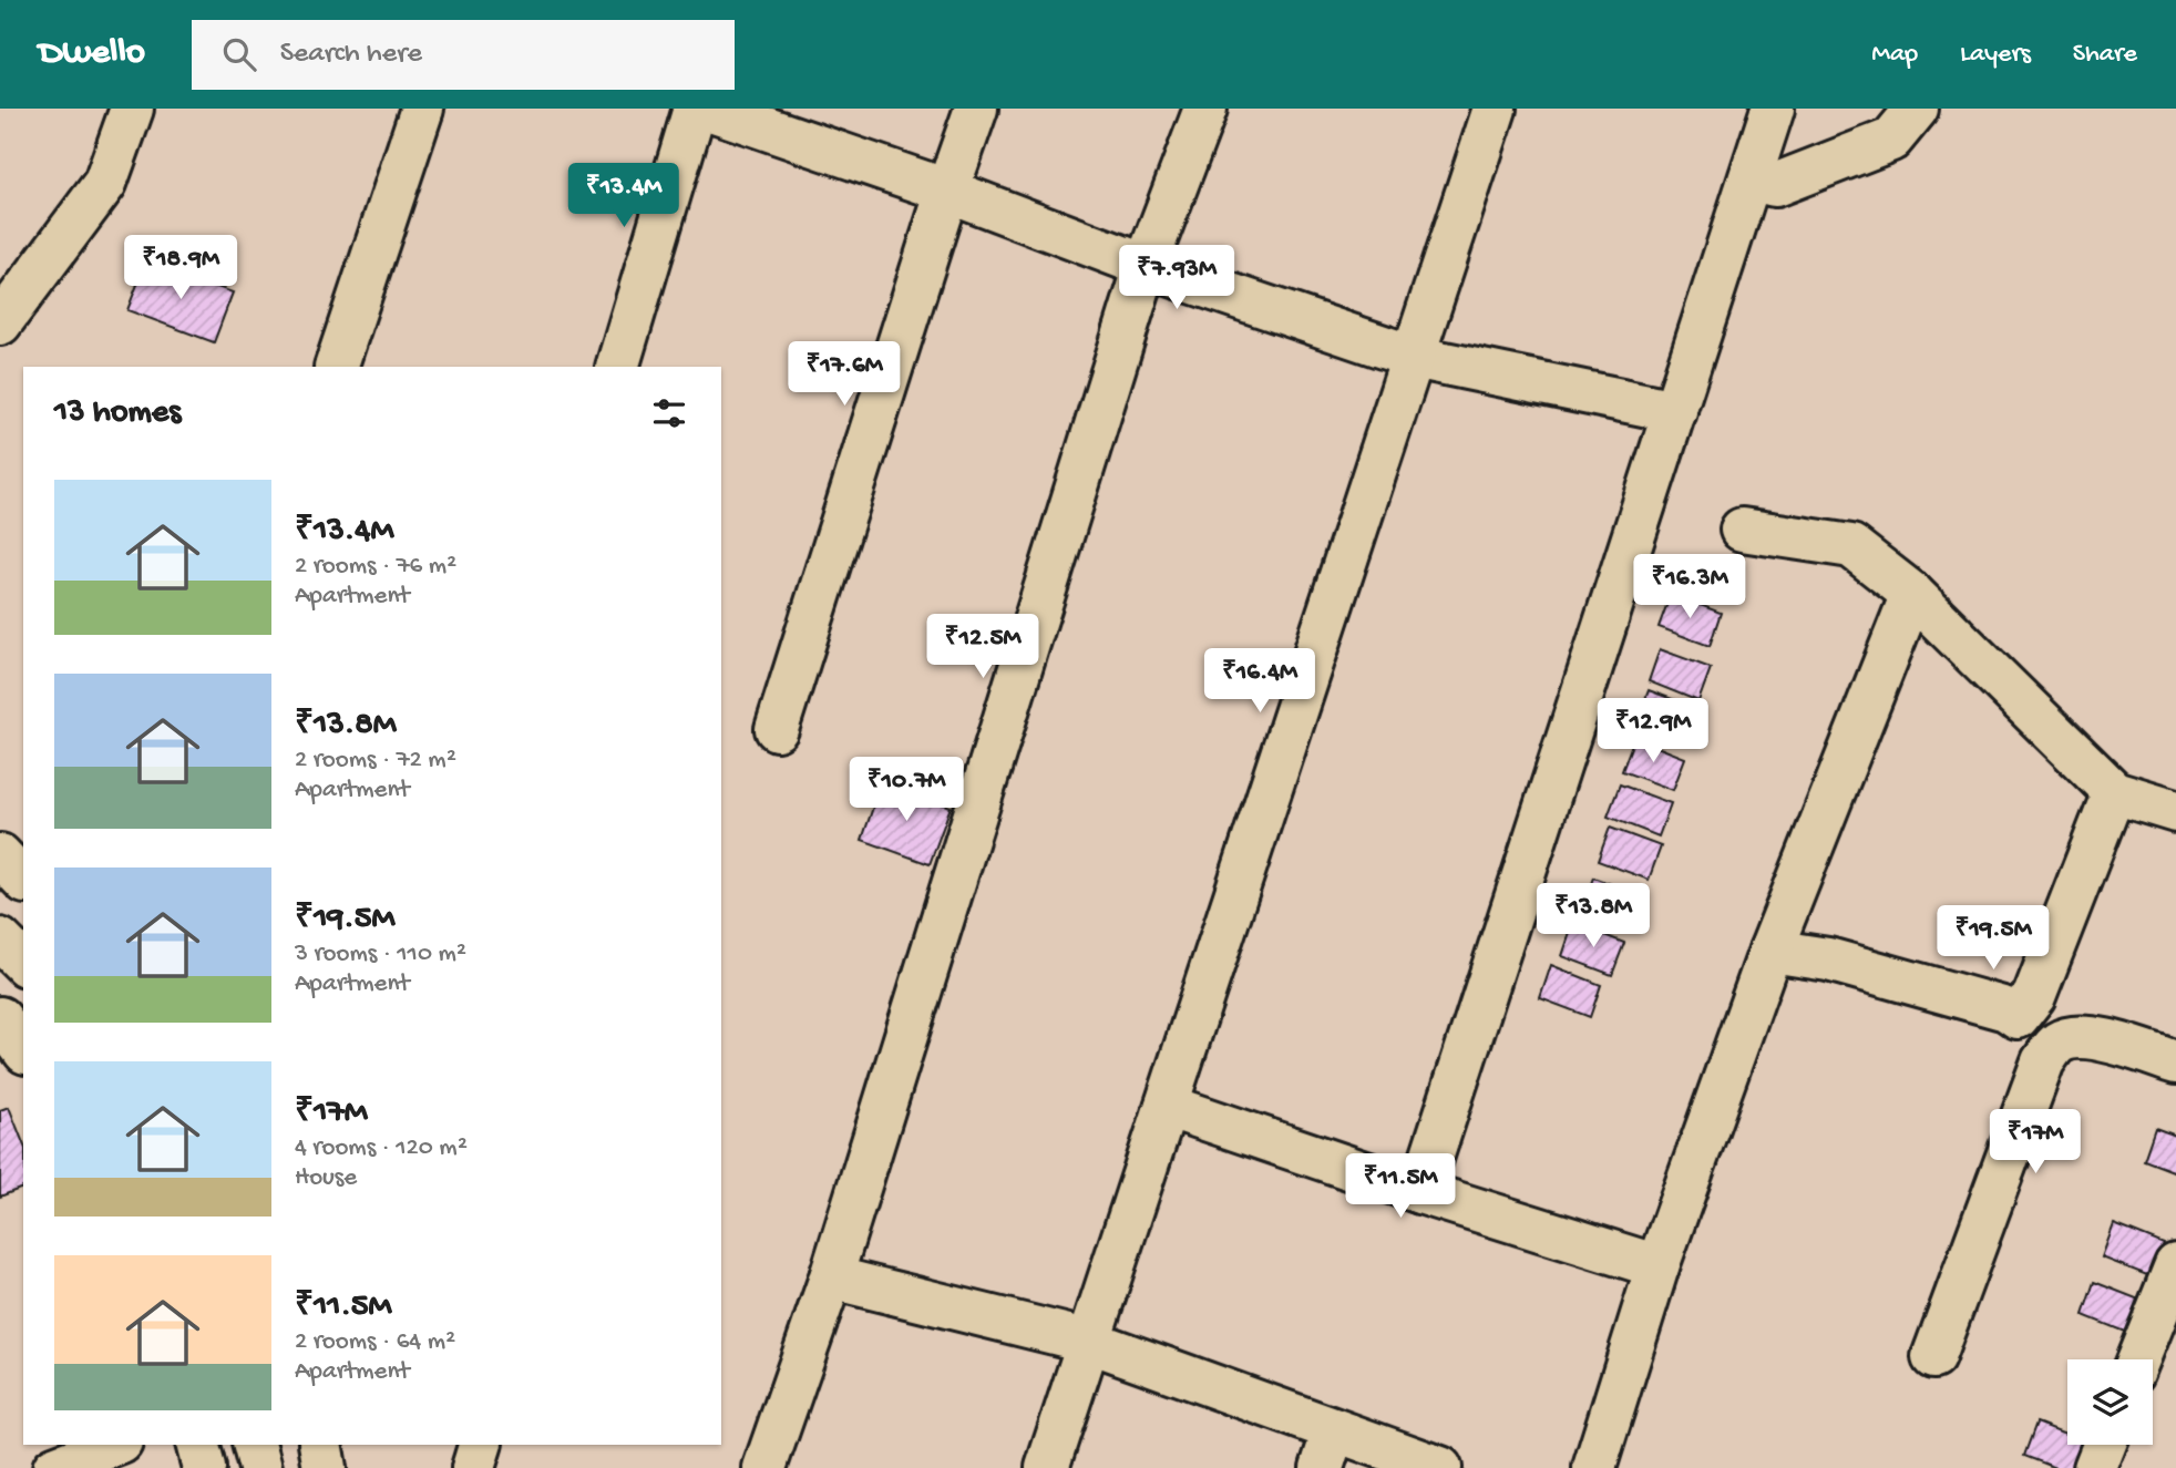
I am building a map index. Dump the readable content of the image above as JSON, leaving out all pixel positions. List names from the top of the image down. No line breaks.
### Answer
{"page":{"header":"Dwello","search":"Search here","nav":["Map","Layers","Share"],"price":["₹13.4M","₹18.9M","₹7.93M","₹17.6M","₹16.3M","₹12.5M","₹16.4M","₹12.9M","₹10.7M","₹13.8M","₹19.5M","₹17M","₹11.5M"],"heading":"13 homes","list":[{"name":"₹13.4M","note":"2 rooms · 76 m² · Apartment"},{"name":"₹13.8M","note":"2 rooms · 72 m² · Apartment"},{"name":"₹19.5M","note":"3 rooms · 110 m² · Apartment"},{"name":"₹17M","note":"4 rooms · 120 m² · House"},{"name":"₹11.5M","note":"2 rooms · 64 m² · Apartment"}]}}
